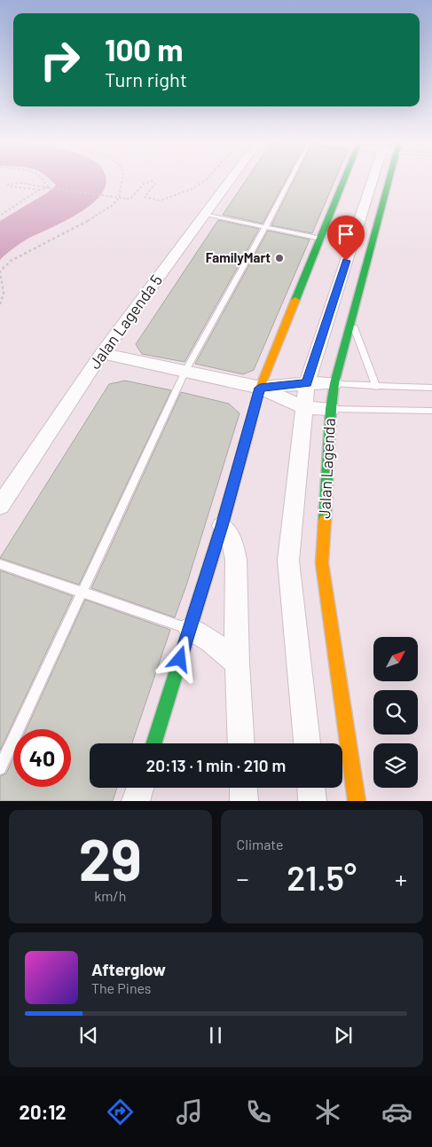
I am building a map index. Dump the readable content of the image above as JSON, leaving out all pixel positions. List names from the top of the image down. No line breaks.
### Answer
{"streets":{"street":["Jalan Lagenda 5","Jalan Lagenda"]},"places":["FamilyMart"],"north":"top right","page":{"turn":["100 m","Turn right"],"limit":"40","trip":"20:13 · 1 min · 210 m","tile":[["29","km/h"],"Climate"],"heat":["−","21.5°","+"],"song":["Afterglow","The Pines"],"tabs":"20:12"}}
